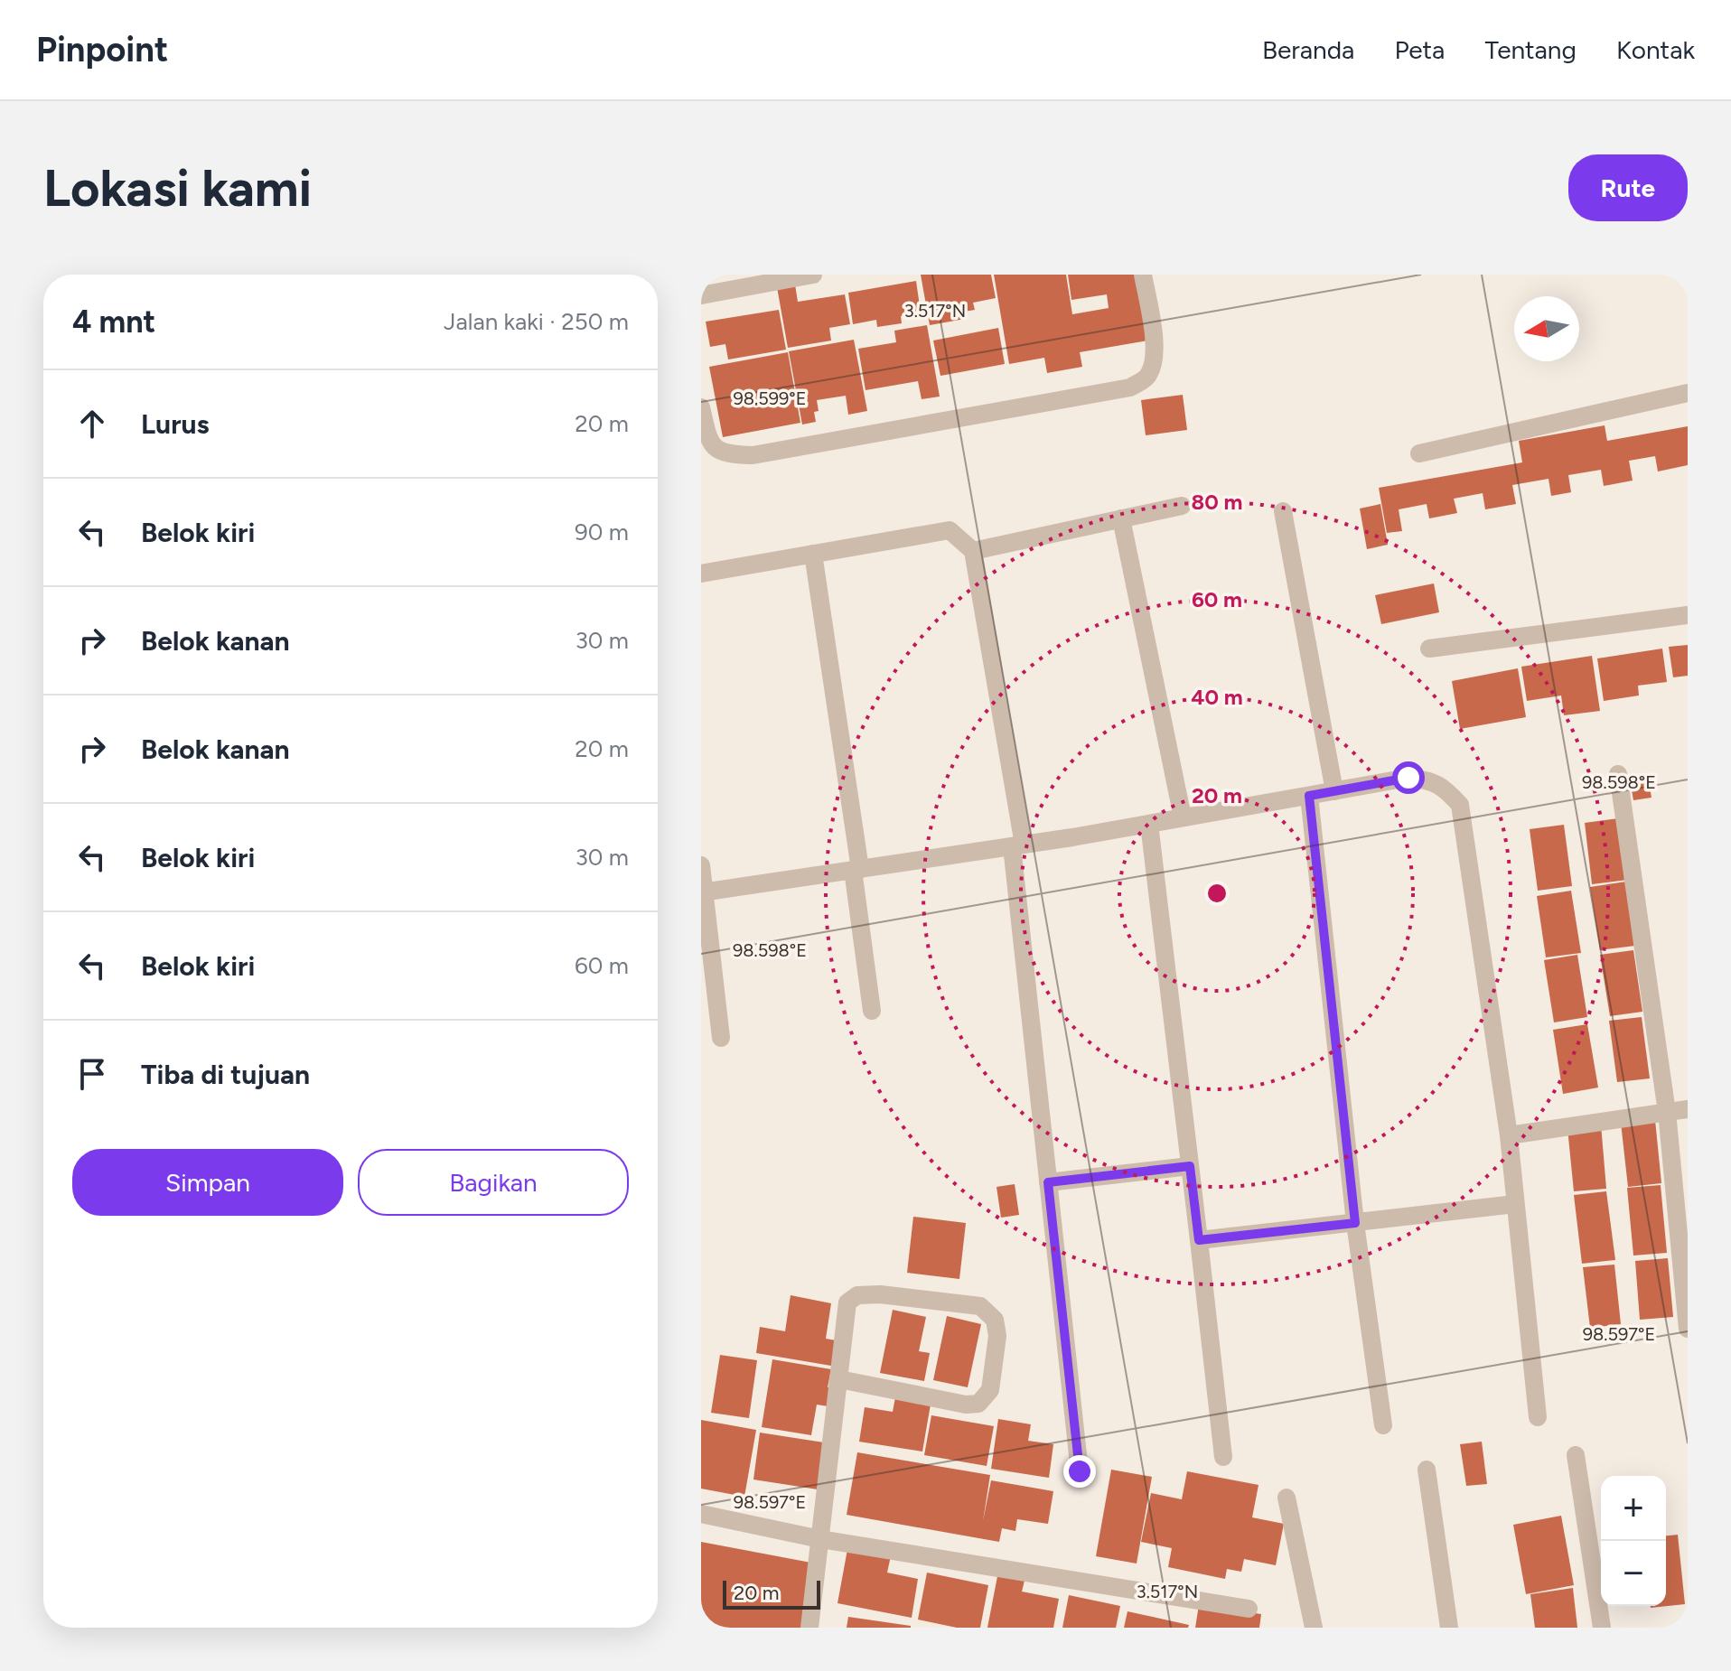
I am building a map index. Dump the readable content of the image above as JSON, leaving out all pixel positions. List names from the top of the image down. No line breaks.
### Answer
{"scale_bar":"20 m","north":"left","page":{"header":"Pinpoint","nav":["Beranda","Peta","Tentang","Kontak"],"buttons":["Rute",["Simpan","Bagikan"]],"title":"Lokasi kami","heading":["4 mnt","Jalan kaki · 250 m"],"list":[["Lurus","20 m"],["Belok kiri","90 m"],["Belok kanan","30 m"],["Belok kanan","20 m"],["Belok kiri","30 m"],["Belok kiri","60 m"],"Tiba di tujuan"],"map_buttons":["+","−"],"scale":"20 m"},"coordinates":["3.517°N","98.599°E","98.598°E","98.597°E"],"rings":["80 m","60 m","40 m","20 m"]}
